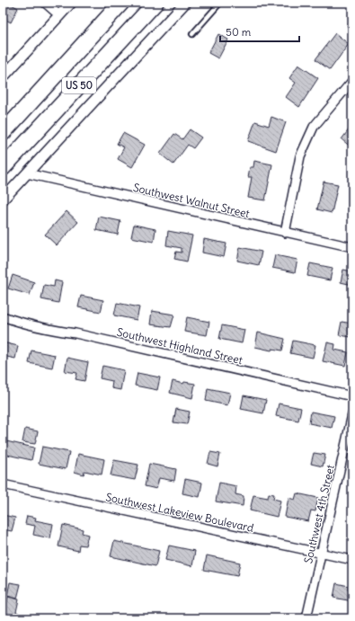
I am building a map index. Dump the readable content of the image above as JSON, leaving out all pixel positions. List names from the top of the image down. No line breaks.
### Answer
{"streets":{"highway":["US 50"],"street":["Southwest Walnut Street","Southwest Highland Street","Southwest Lakeview Boulevard","Southwest 4th Street"]},"crossings":[["Southwest Lakeview Boulevard","Southwest 4th Street"]],"scale_bar":"50 m"}
